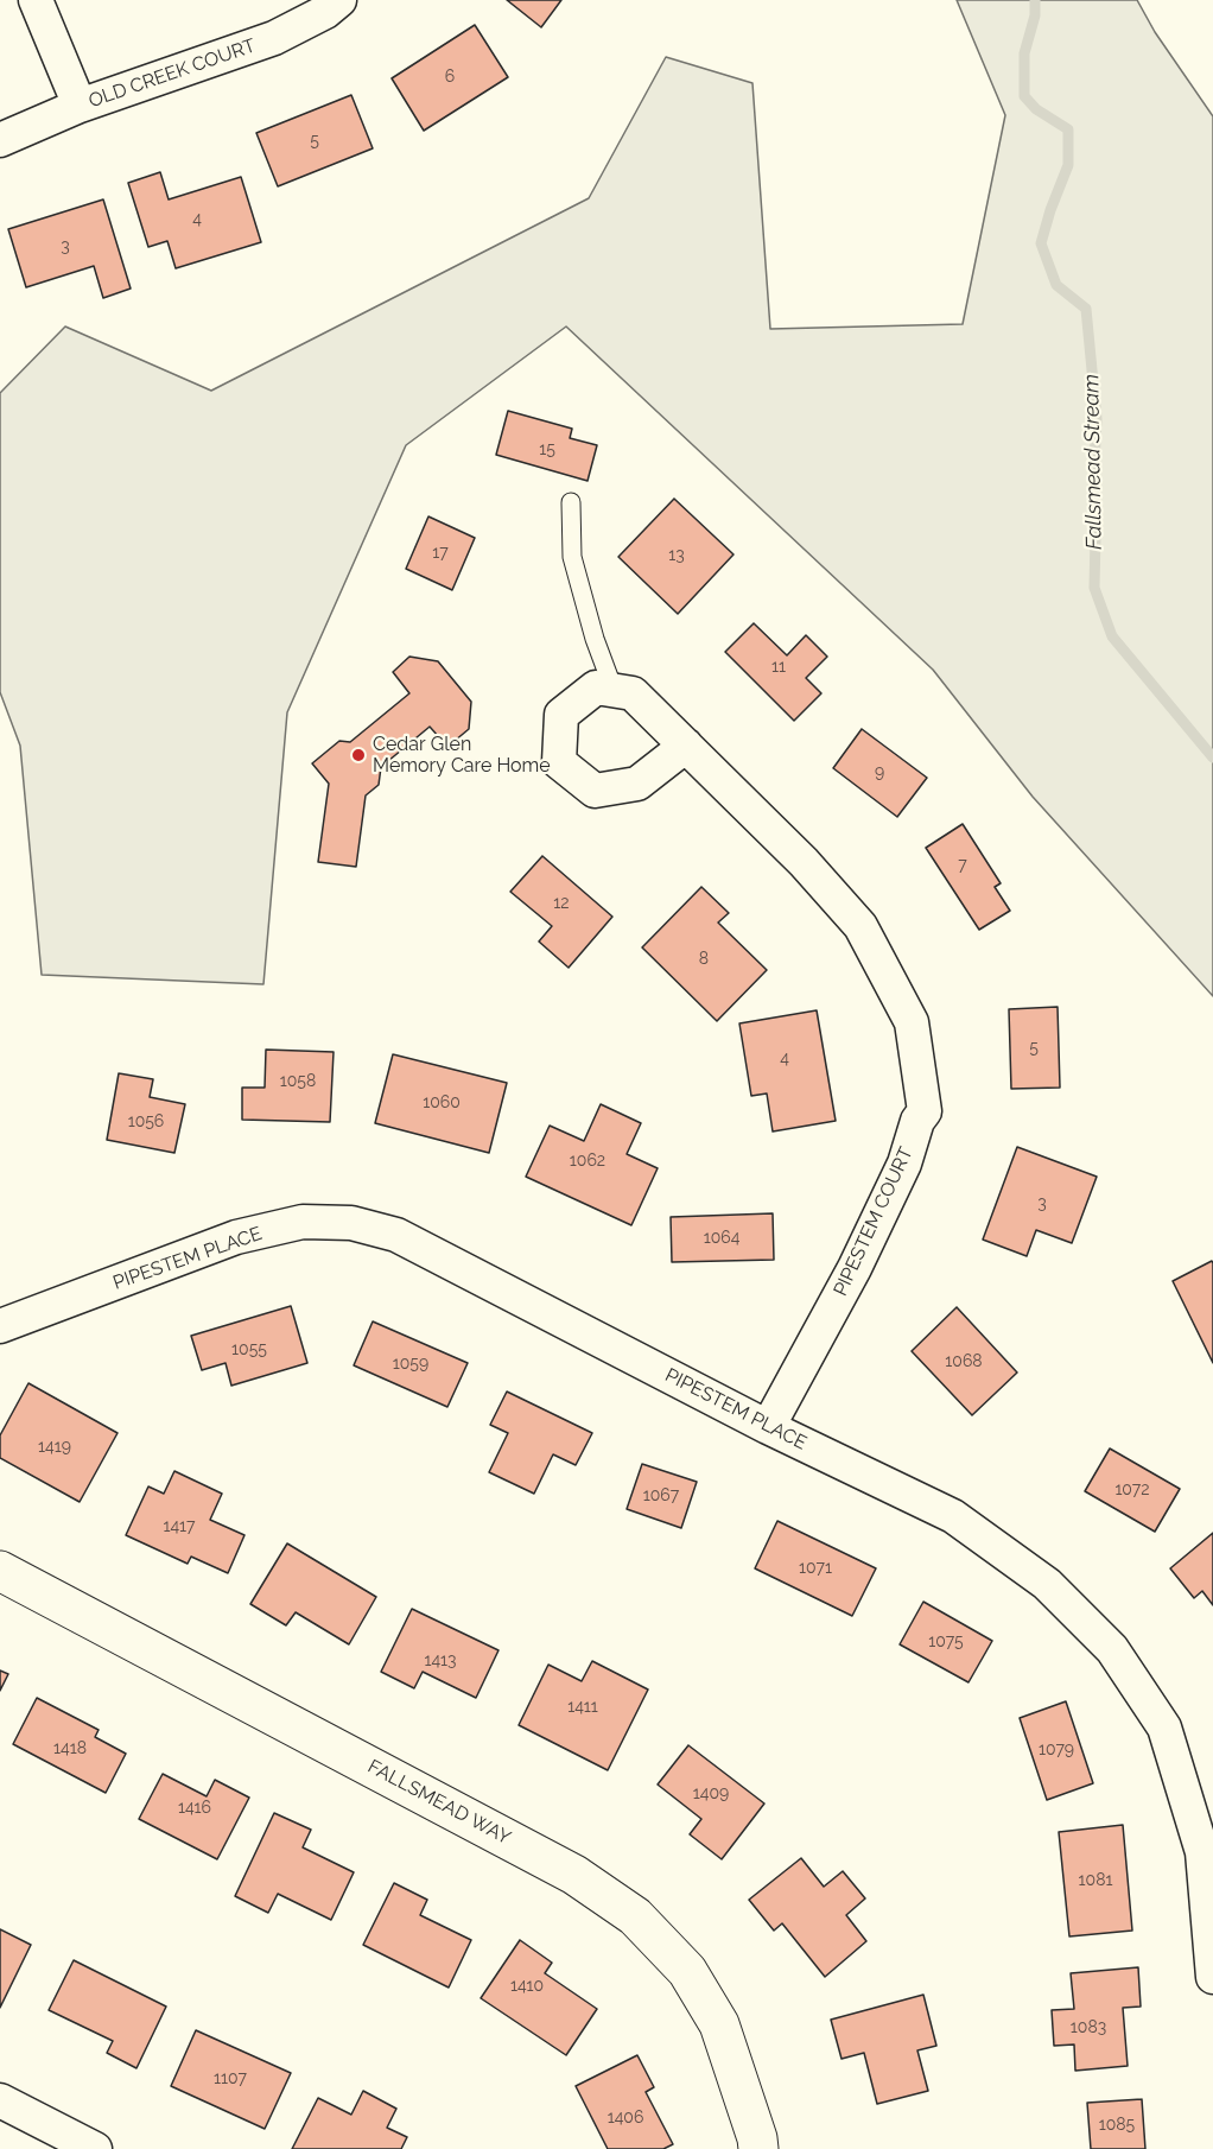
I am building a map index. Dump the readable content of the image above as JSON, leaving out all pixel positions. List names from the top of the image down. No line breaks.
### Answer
{"streets":{"street":["OLD CREEK COURT","PIPESTEM COURT","PIPESTEM PLACE","FALLSMEAD WAY"]},"crossings":[["PIPESTEM COURT","PIPESTEM PLACE"]],"water":["Fallsmead Stream"],"places":["Cedar Glen Memory Care Home"],"house_numbers":["6","5","4","3","15","17","13","11","9","7","12","8","5","4","1058","1060","1056","1062","3","1064","1055","1068","1059","1419","1072","1067","1417","1071","1075","1413","1411","1418","1079","1409","1416","1081","1410","1083","1107","1406","1085"]}
